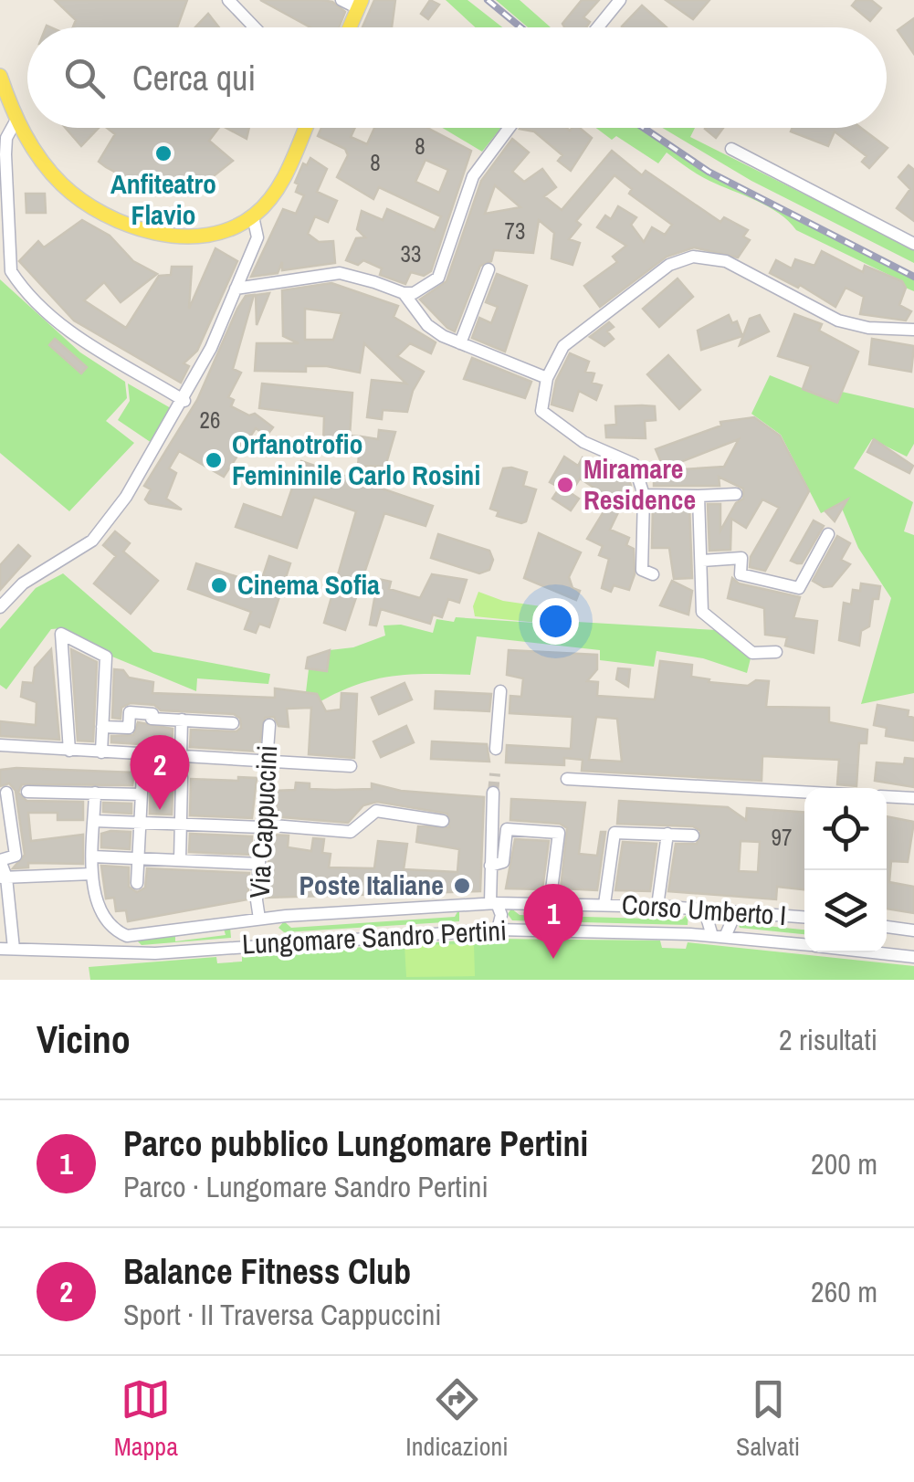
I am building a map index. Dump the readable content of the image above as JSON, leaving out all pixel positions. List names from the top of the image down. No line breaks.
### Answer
{"streets":{"street":["Via Cappuccini","Corso Umberto I","Lungomare Sandro Pertini"]},"crossings":[["Via Cappuccini","Corso Umberto I"]],"places":["Anfiteatro Flavio","Orfanotrofio Femininile Carlo Rosini","Miramare Residence","Cinema Sofia","Poste Italiane"],"house_numbers":["8","8","73","33","26","97"],"page":{"search":"Cerca qui","pins":["2","1"],"heading":["Vicino","2 risultati"],"list":[{"mark":"1","name":"Parco pubblico Lungomare Pertini","note":"Parco · Lungomare Sandro Pertini","value":"200 m"},{"mark":"2","name":"Balance Fitness Club","note":"Sport · II Traversa Cappuccini","value":"260 m"}],"nav":["Mappa","Indicazioni","Salvati"]}}
